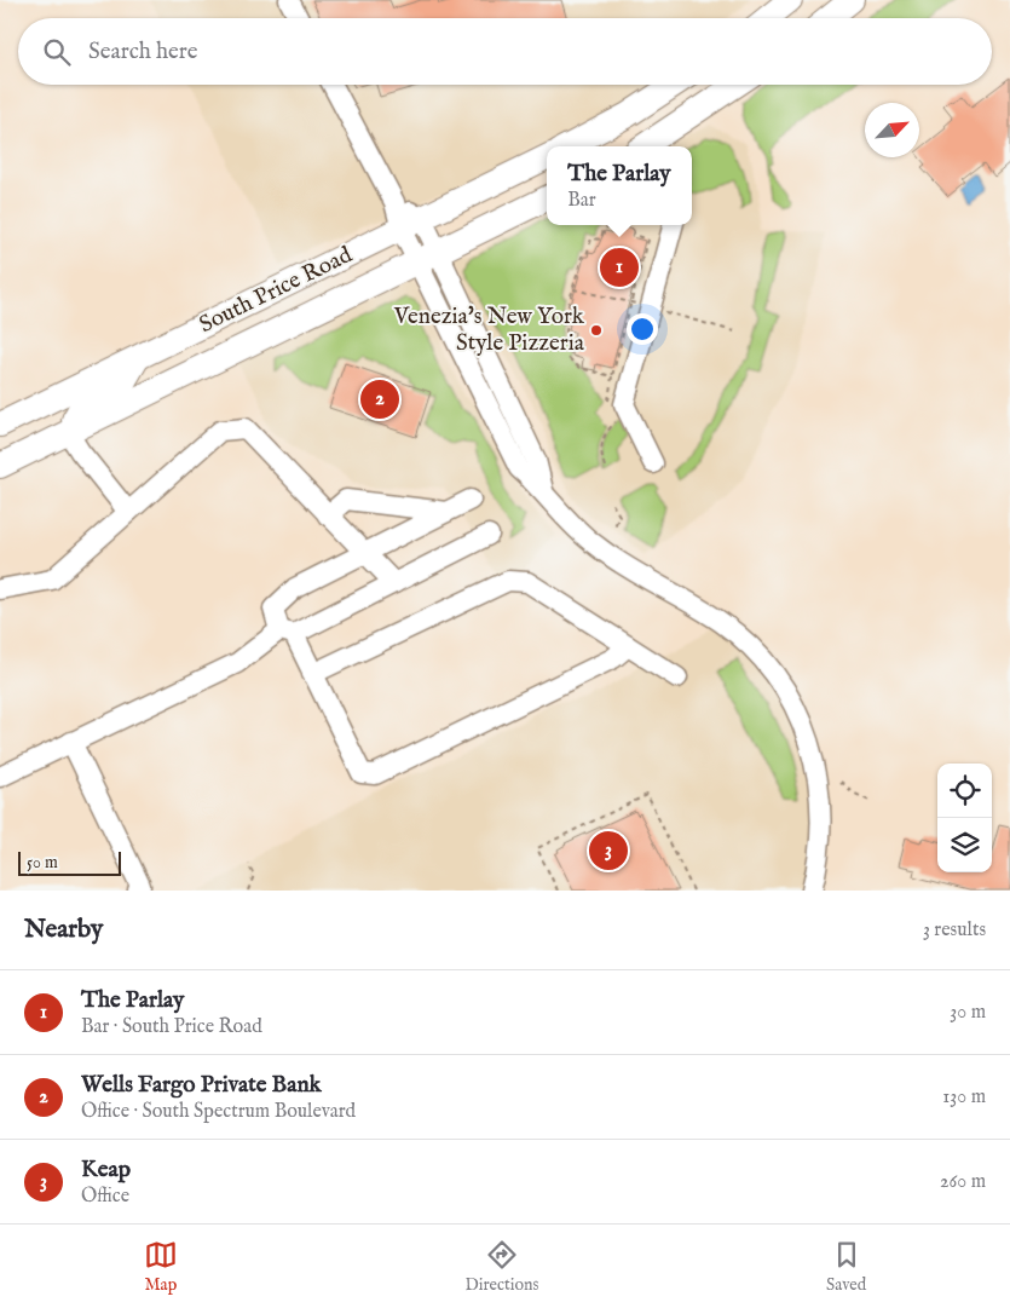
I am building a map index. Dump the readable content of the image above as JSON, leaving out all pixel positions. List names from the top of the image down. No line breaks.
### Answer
{"streets":{"main road":["South Price Road"]},"places":["Venezia's New York Style Pizzeria"],"scale_bar":"50 m","north":"top right","page":{"search":"Search here","popup":["The Parlay","Bar"],"pins":["1","2","3"],"scale":"50 m","heading":["Nearby","3 results"],"list":[{"mark":"1","name":"The Parlay","note":"Bar · South Price Road","value":"30 m"},{"mark":"2","name":"Wells Fargo Private Bank","note":"Office · South Spectrum Boulevard","value":"130 m"},{"mark":"3","name":"Keap","note":"Office","value":"260 m"}],"nav":["Map","Directions","Saved"]}}
